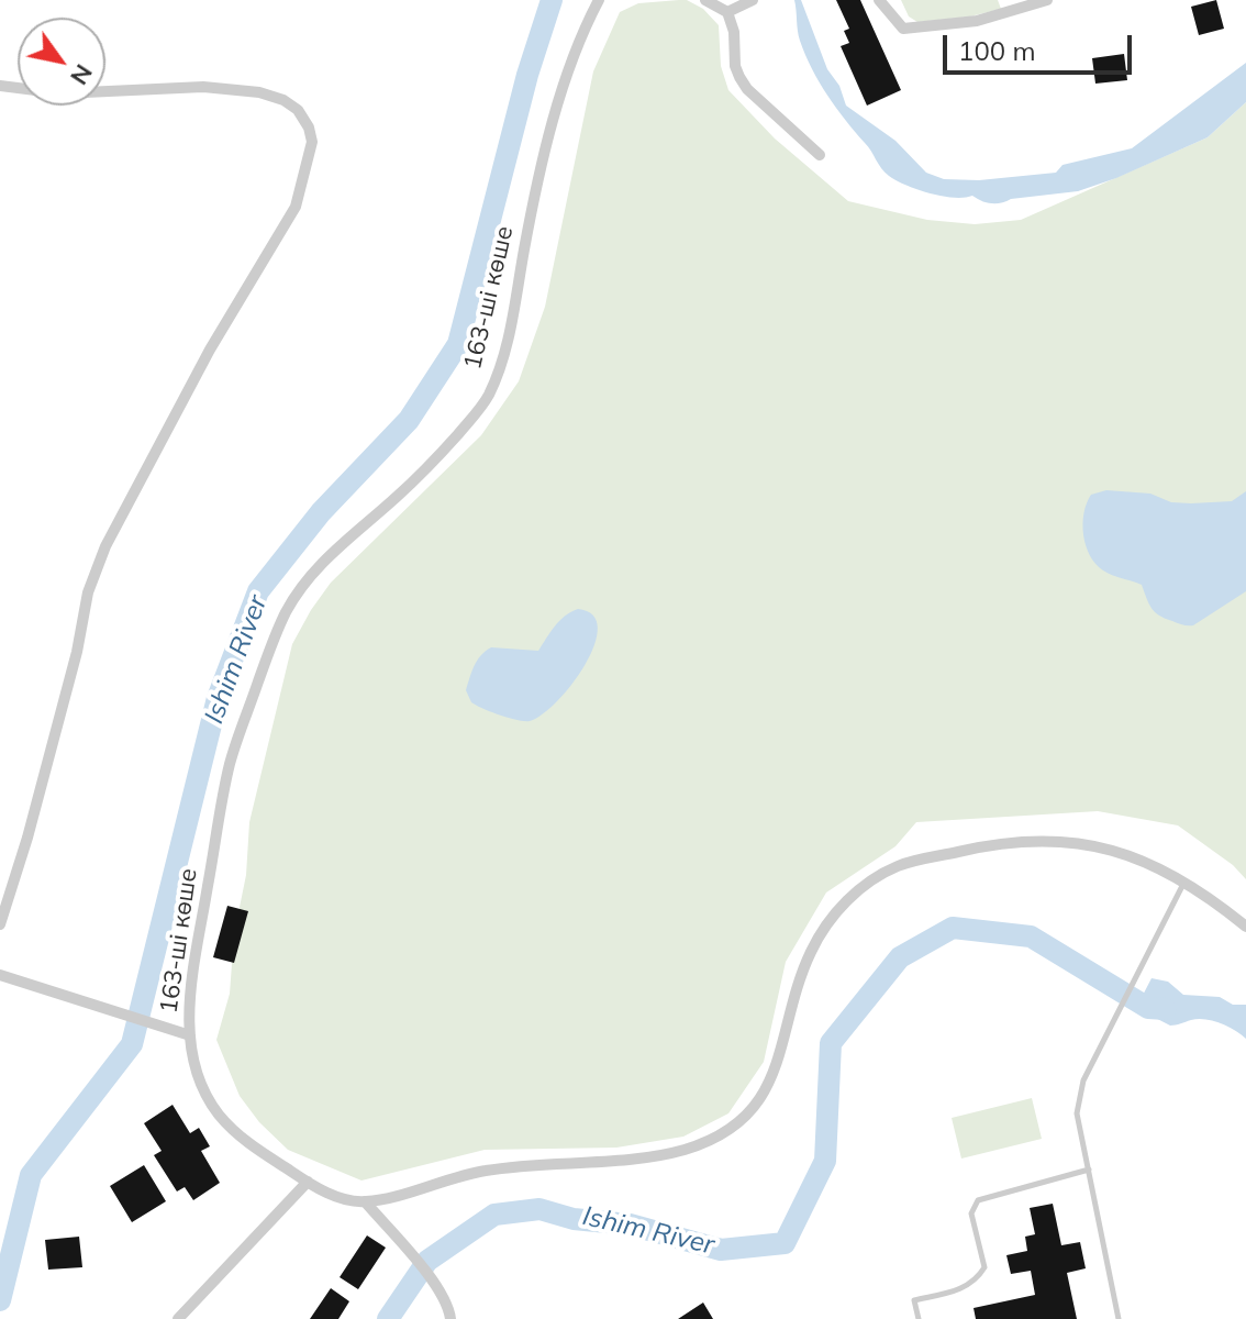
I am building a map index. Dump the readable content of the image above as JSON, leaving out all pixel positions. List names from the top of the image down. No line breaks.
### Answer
{"streets":{"street":["163-ші көше"]},"water":["Ishim River"],"scale_bar":"100 m","north":"bottom right"}
